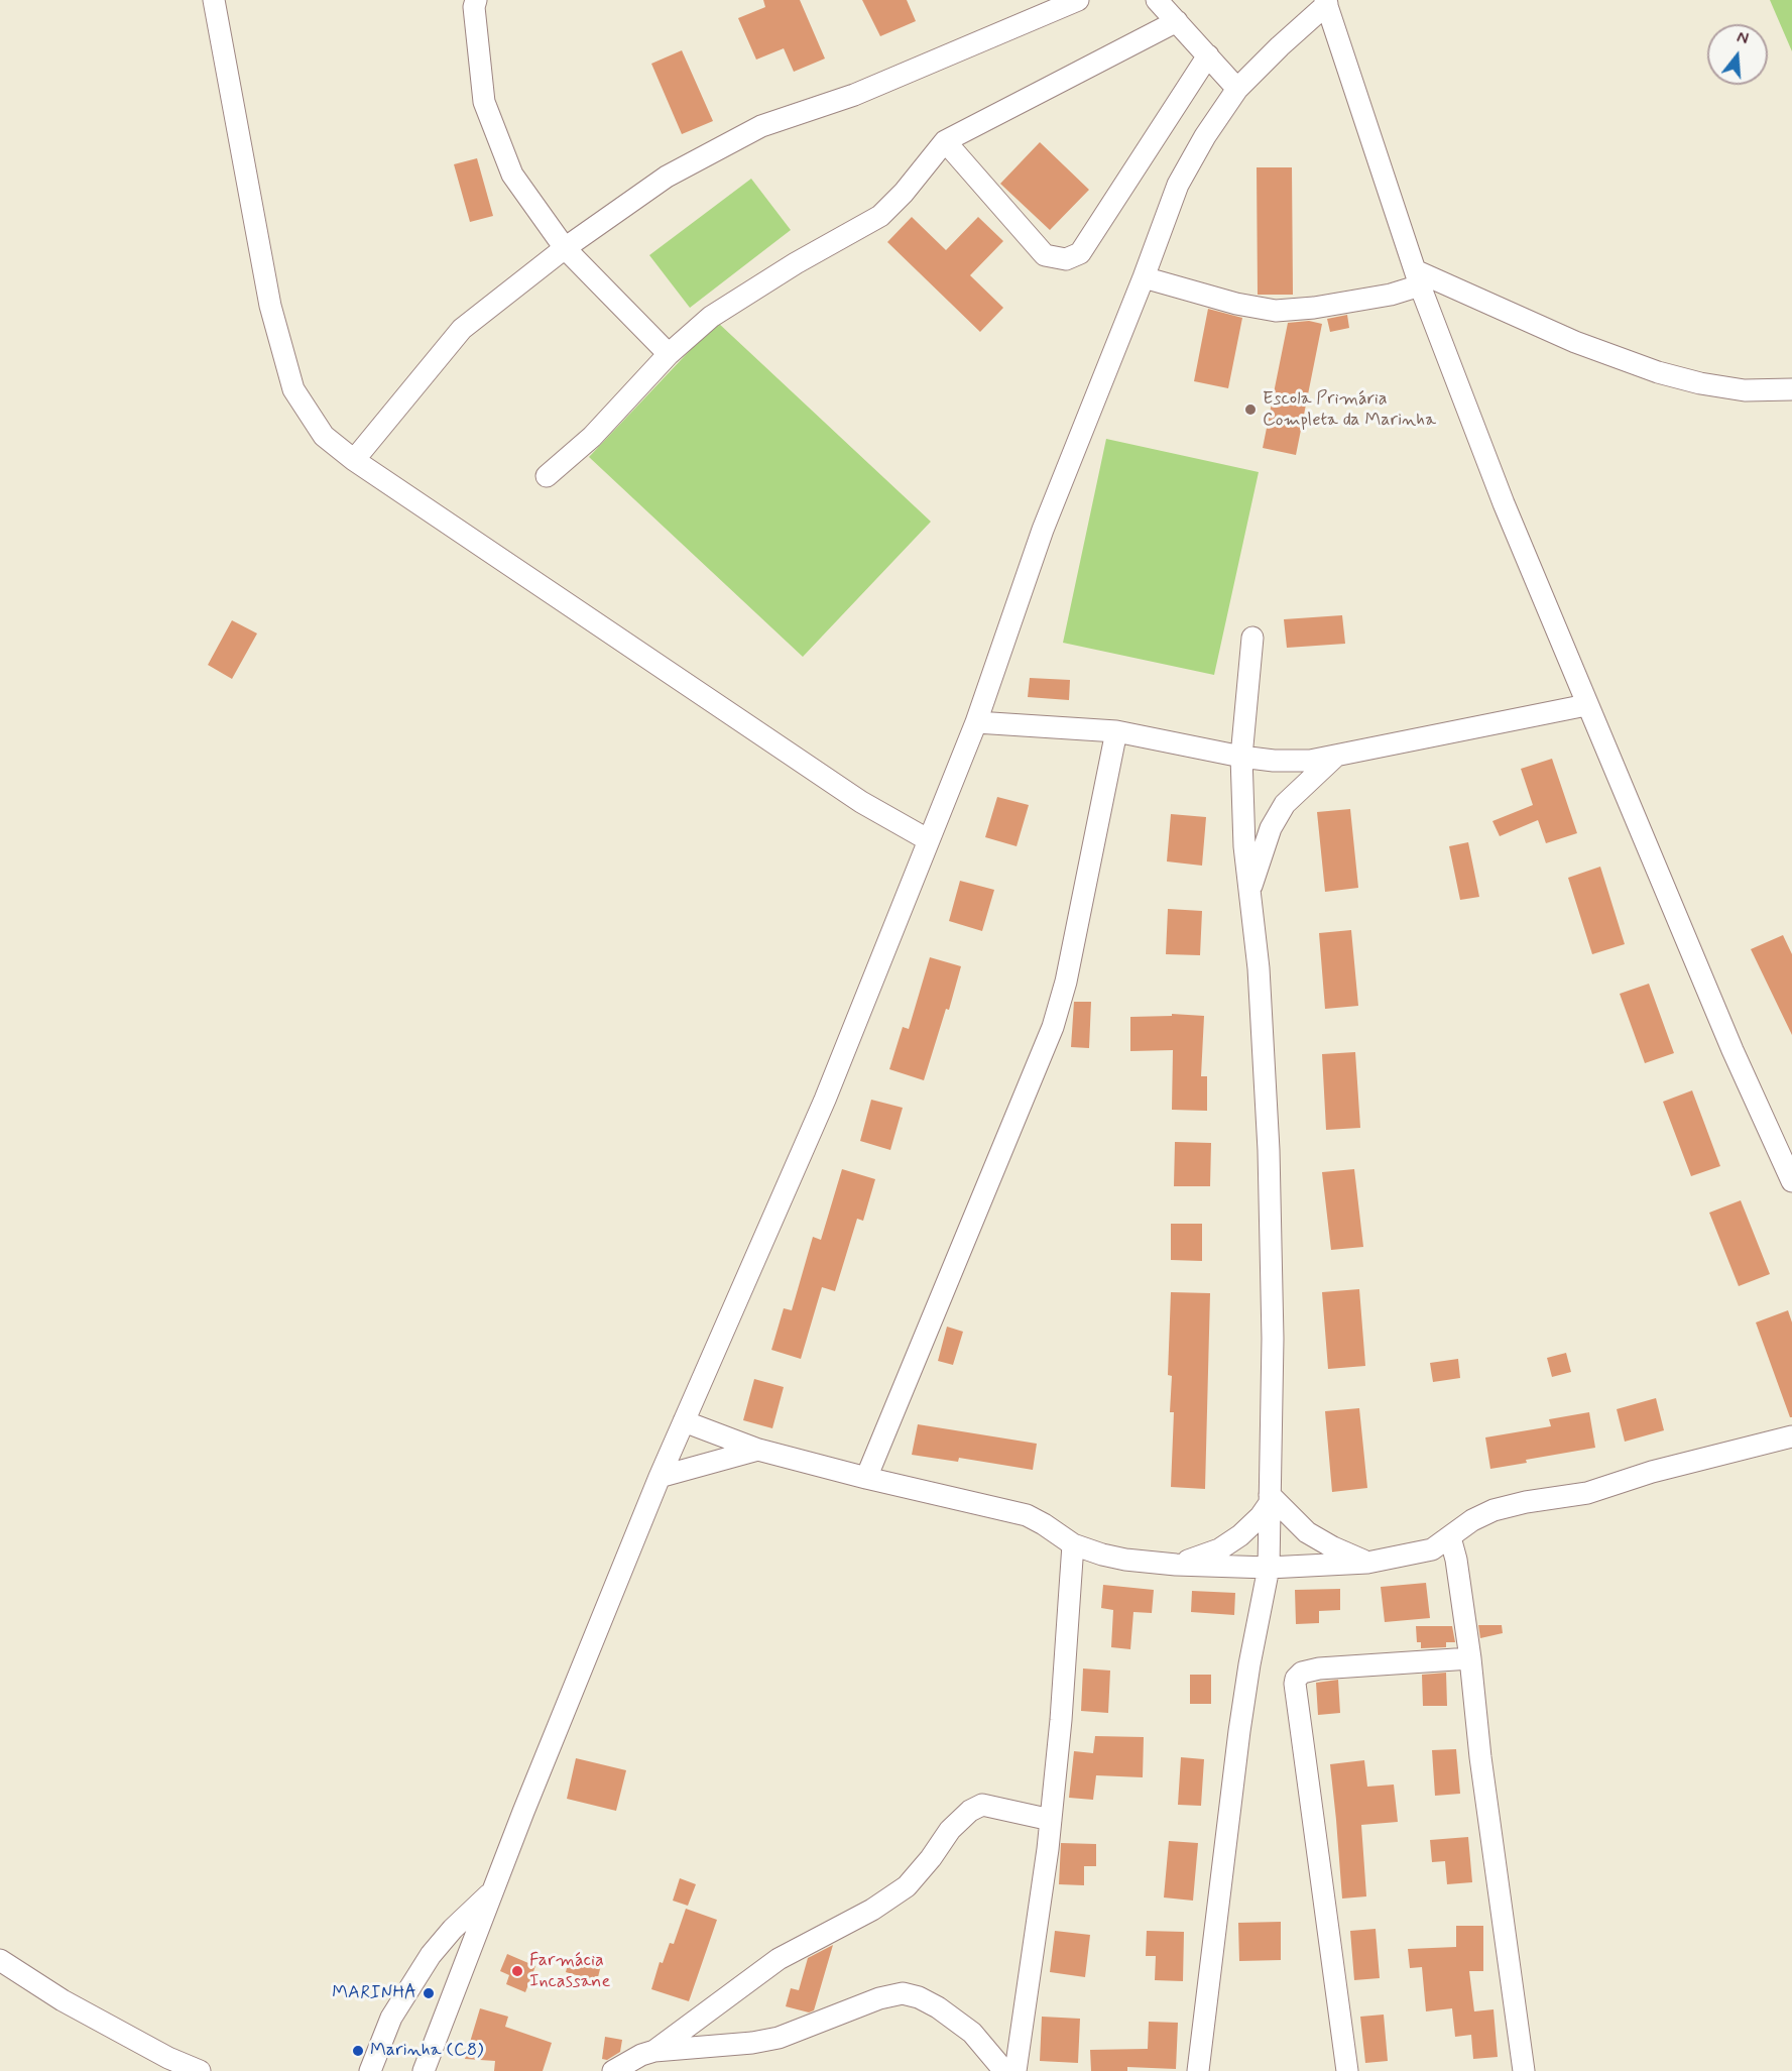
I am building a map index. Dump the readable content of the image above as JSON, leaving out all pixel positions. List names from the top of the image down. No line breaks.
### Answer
{"places":["Escola Primária Completa da Marinha","Farmácia Incassane","MARINHA","Marinha (C8)"],"north":"top"}
